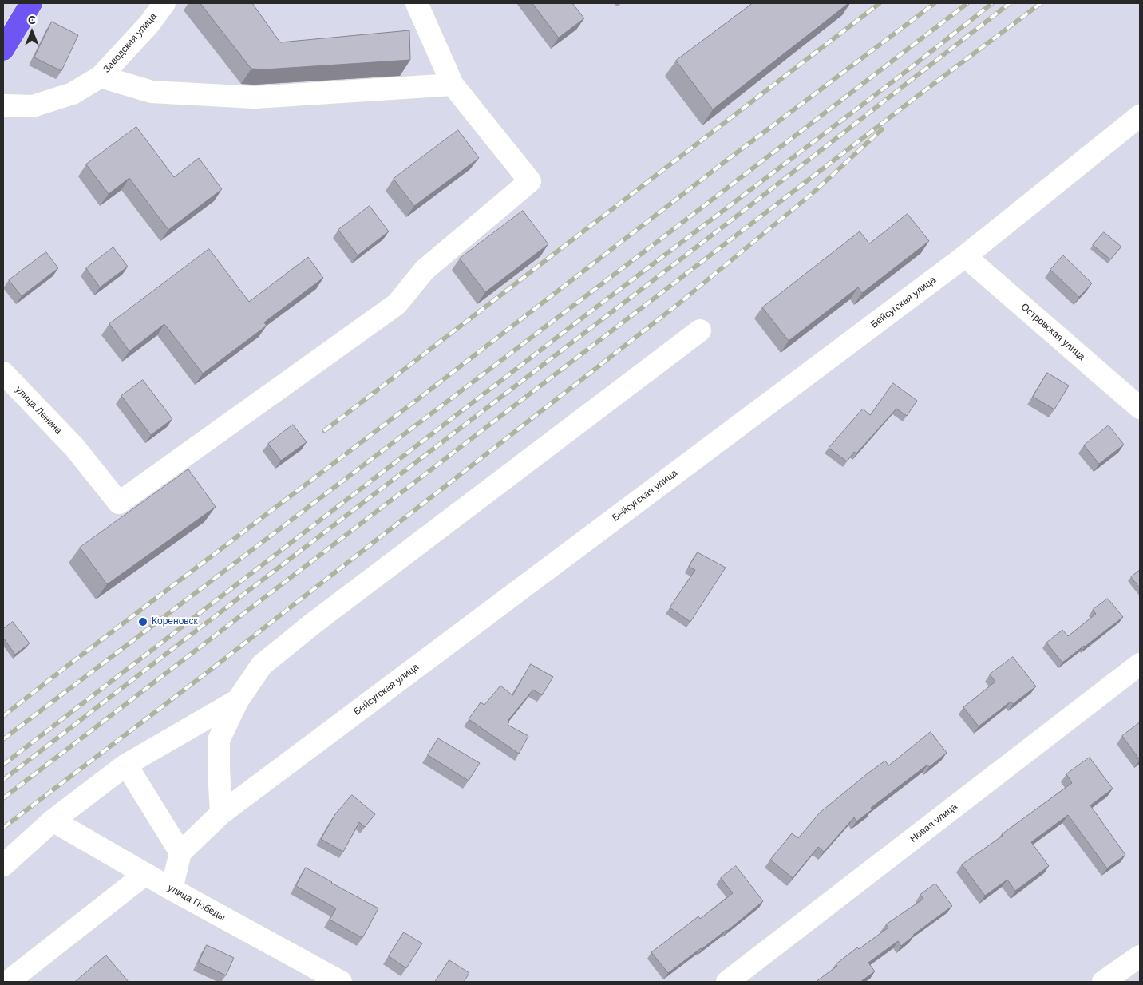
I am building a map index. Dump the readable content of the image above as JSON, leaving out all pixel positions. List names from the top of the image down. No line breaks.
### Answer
{"streets":{"street":["Заводская улица","Бейсугская улица","Островская улица","улица Ленина","Новая улица","улица Победы"]},"crossings":[["Бейсугская улица","Островская улица"]],"places":["Кореновск"],"north":"top"}
